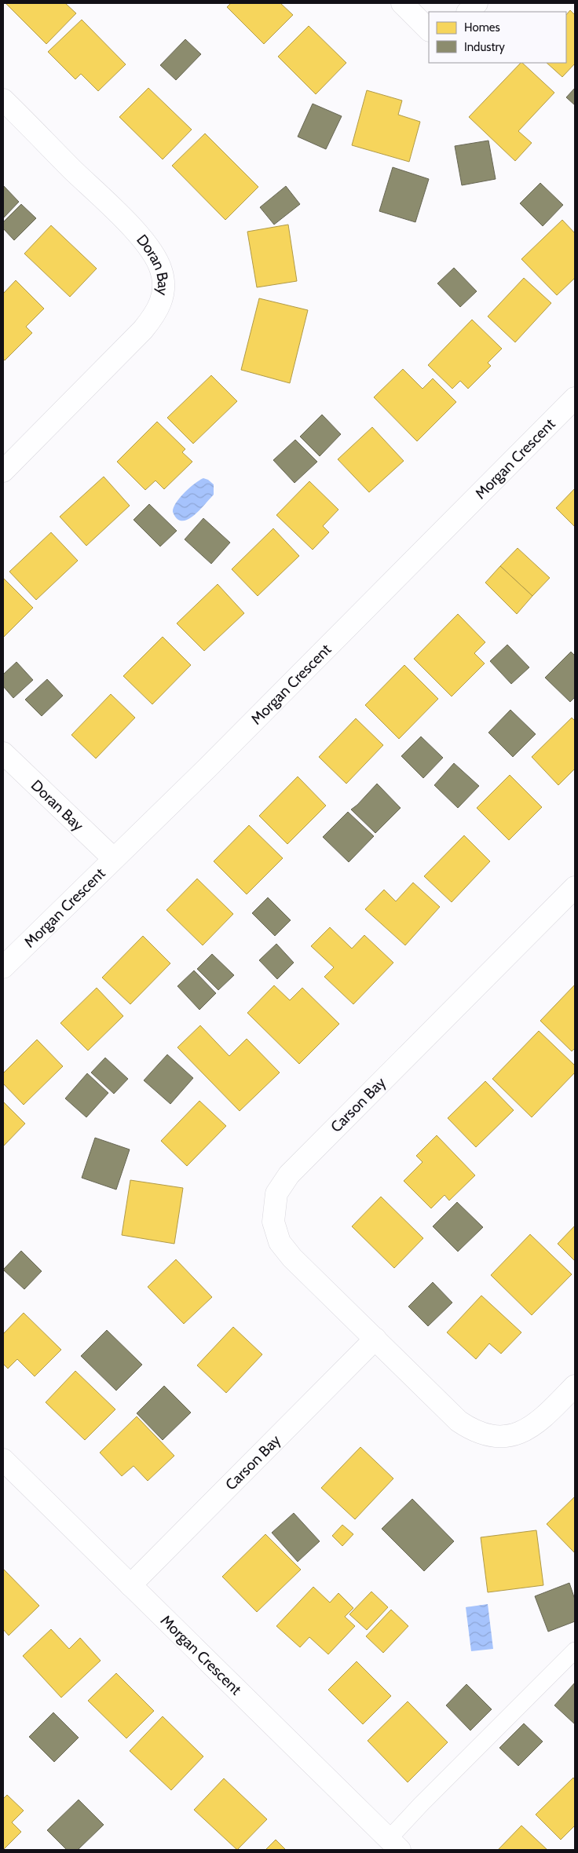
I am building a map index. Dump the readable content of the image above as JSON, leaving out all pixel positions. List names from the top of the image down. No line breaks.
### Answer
{"streets":{"street":["Doran Bay","Morgan Crescent","Carson Bay"]},"crossings":[["Doran Bay","Morgan Crescent"],["Morgan Crescent","Carson Bay"]],"legend":["Homes","Industry"]}
